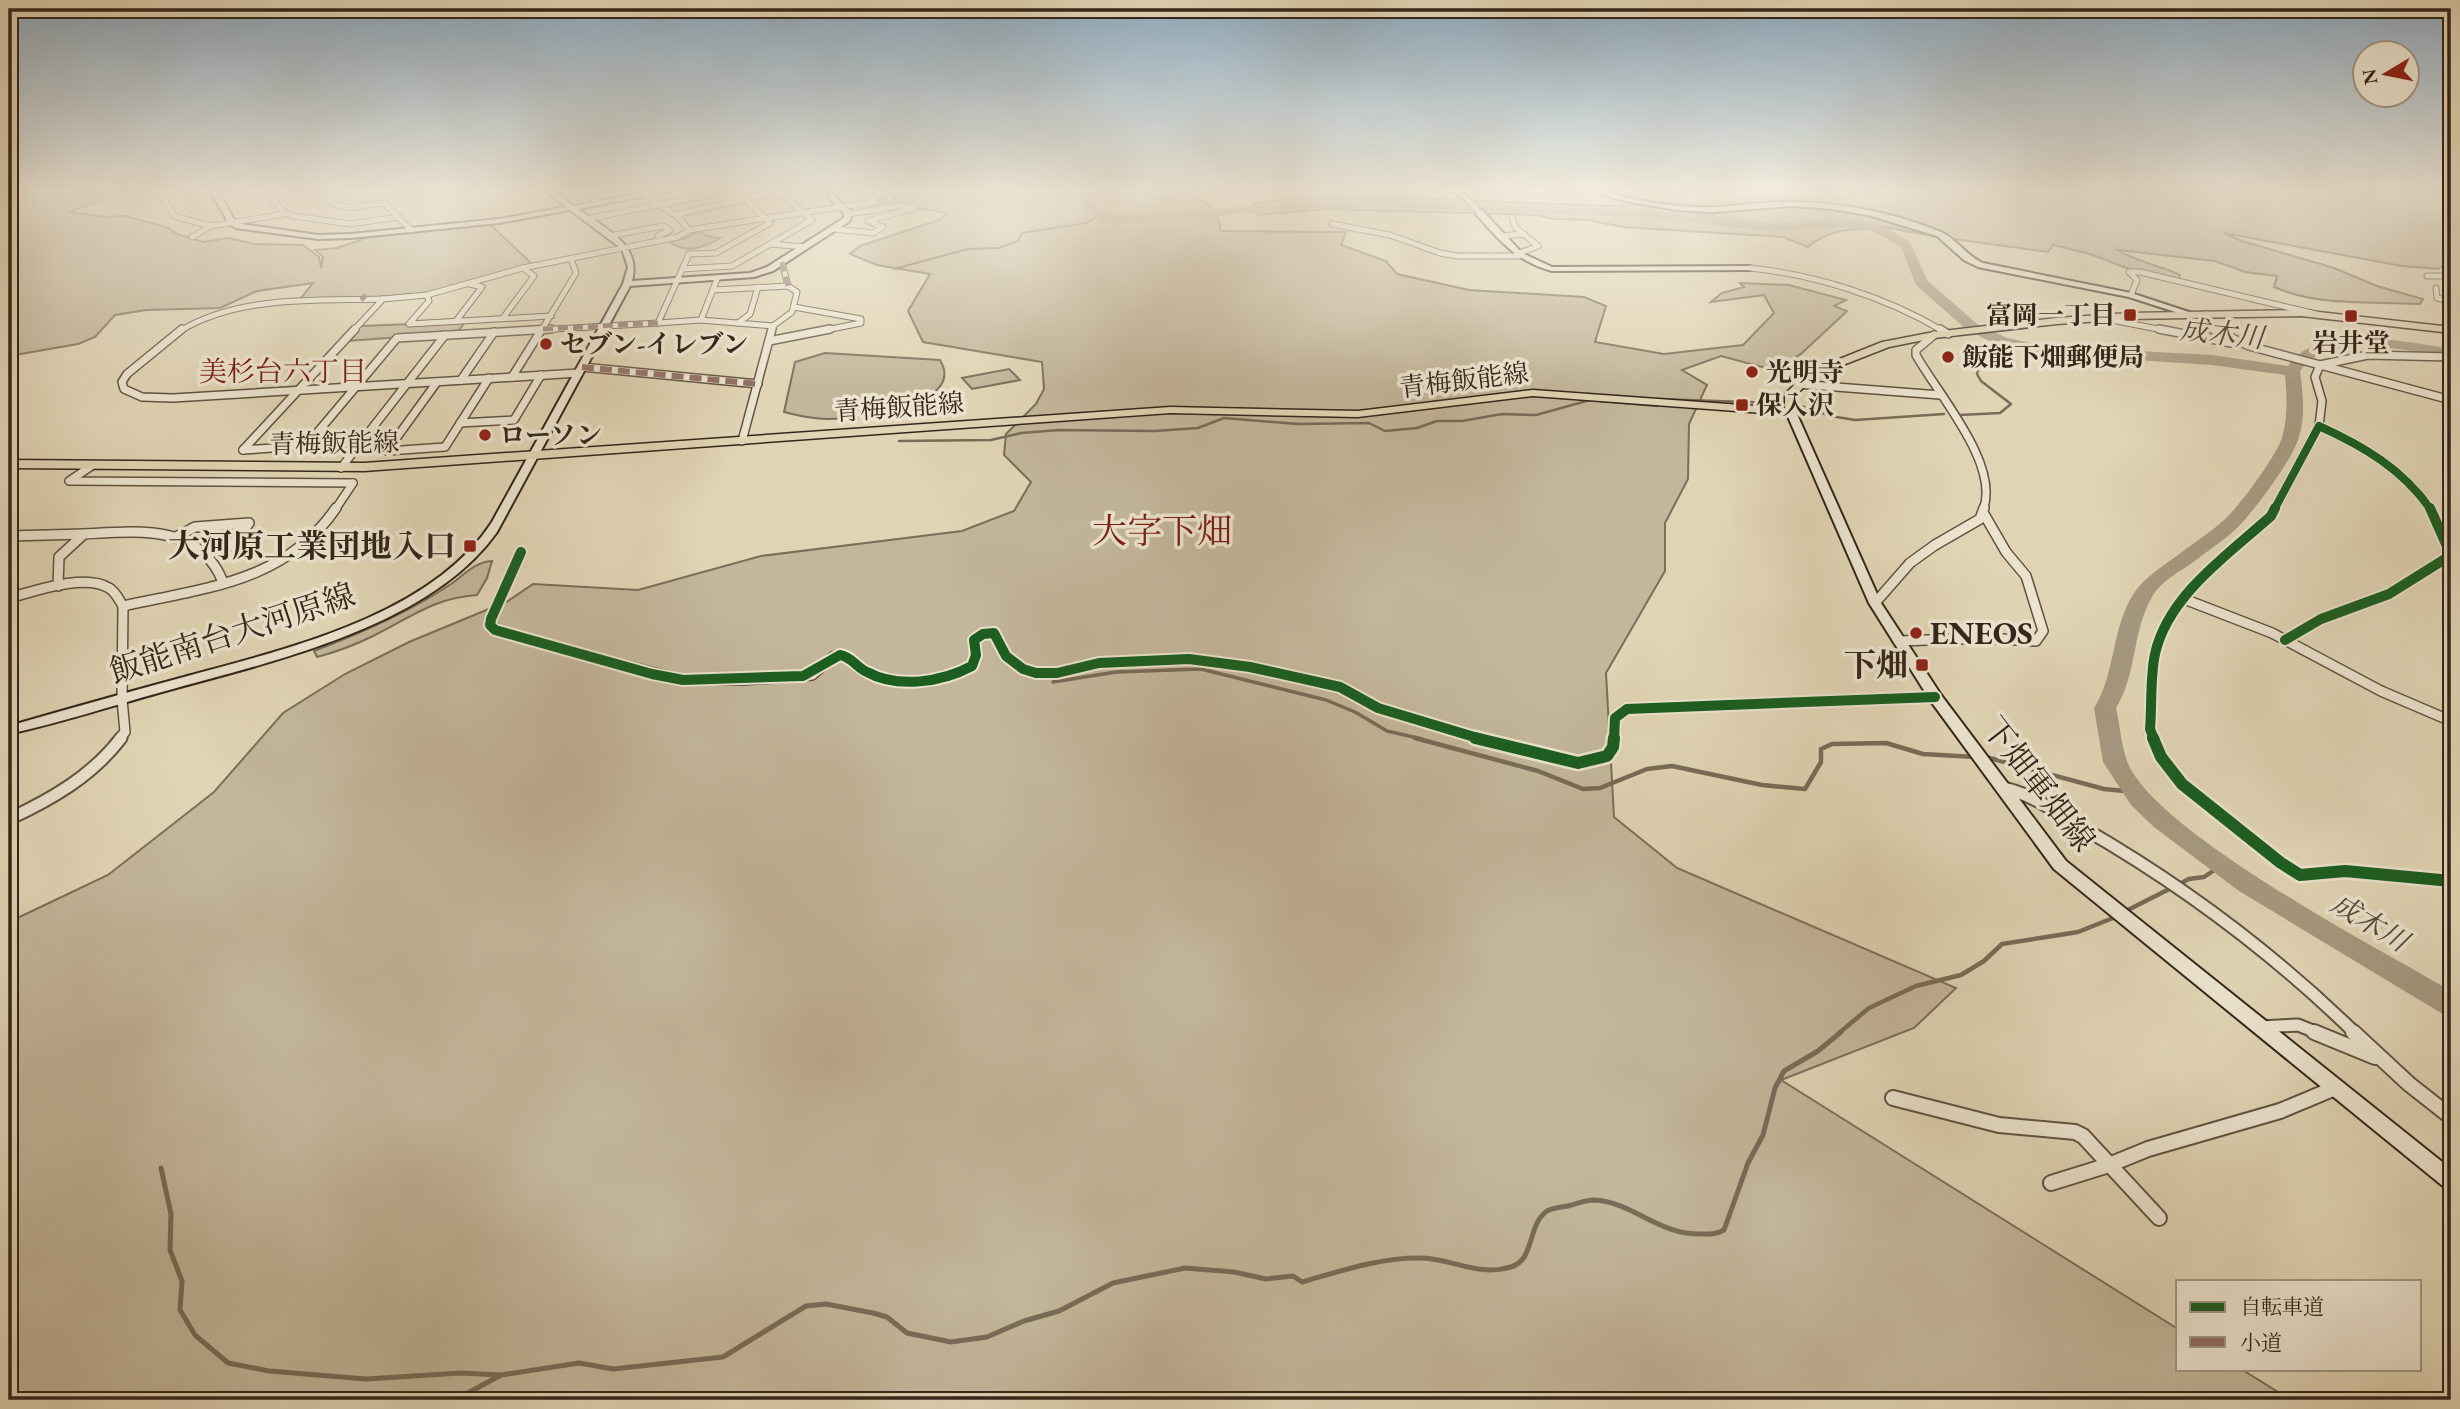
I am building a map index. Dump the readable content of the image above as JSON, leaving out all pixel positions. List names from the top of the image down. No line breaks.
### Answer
{"streets":{"main road":["青梅飯能線"],"street":["飯能南台大河原線","下畑軍畑線"]},"crossings":[["青梅飯能線","飯能南台大河原線"],["青梅飯能線","下畑軍畑線"]],"districts":["美杉台六丁目","大字下畑"],"water":["成木川"],"places":{"transit":["富岡一丁目","岩井堂","保入沢","大河原工業団地入口","下畑"],"other":["セブン-イレブン","飯能下畑郵便局","光明寺","ローソン","ENEOS"]},"legend":["自転車道","小道"],"north":"left"}
